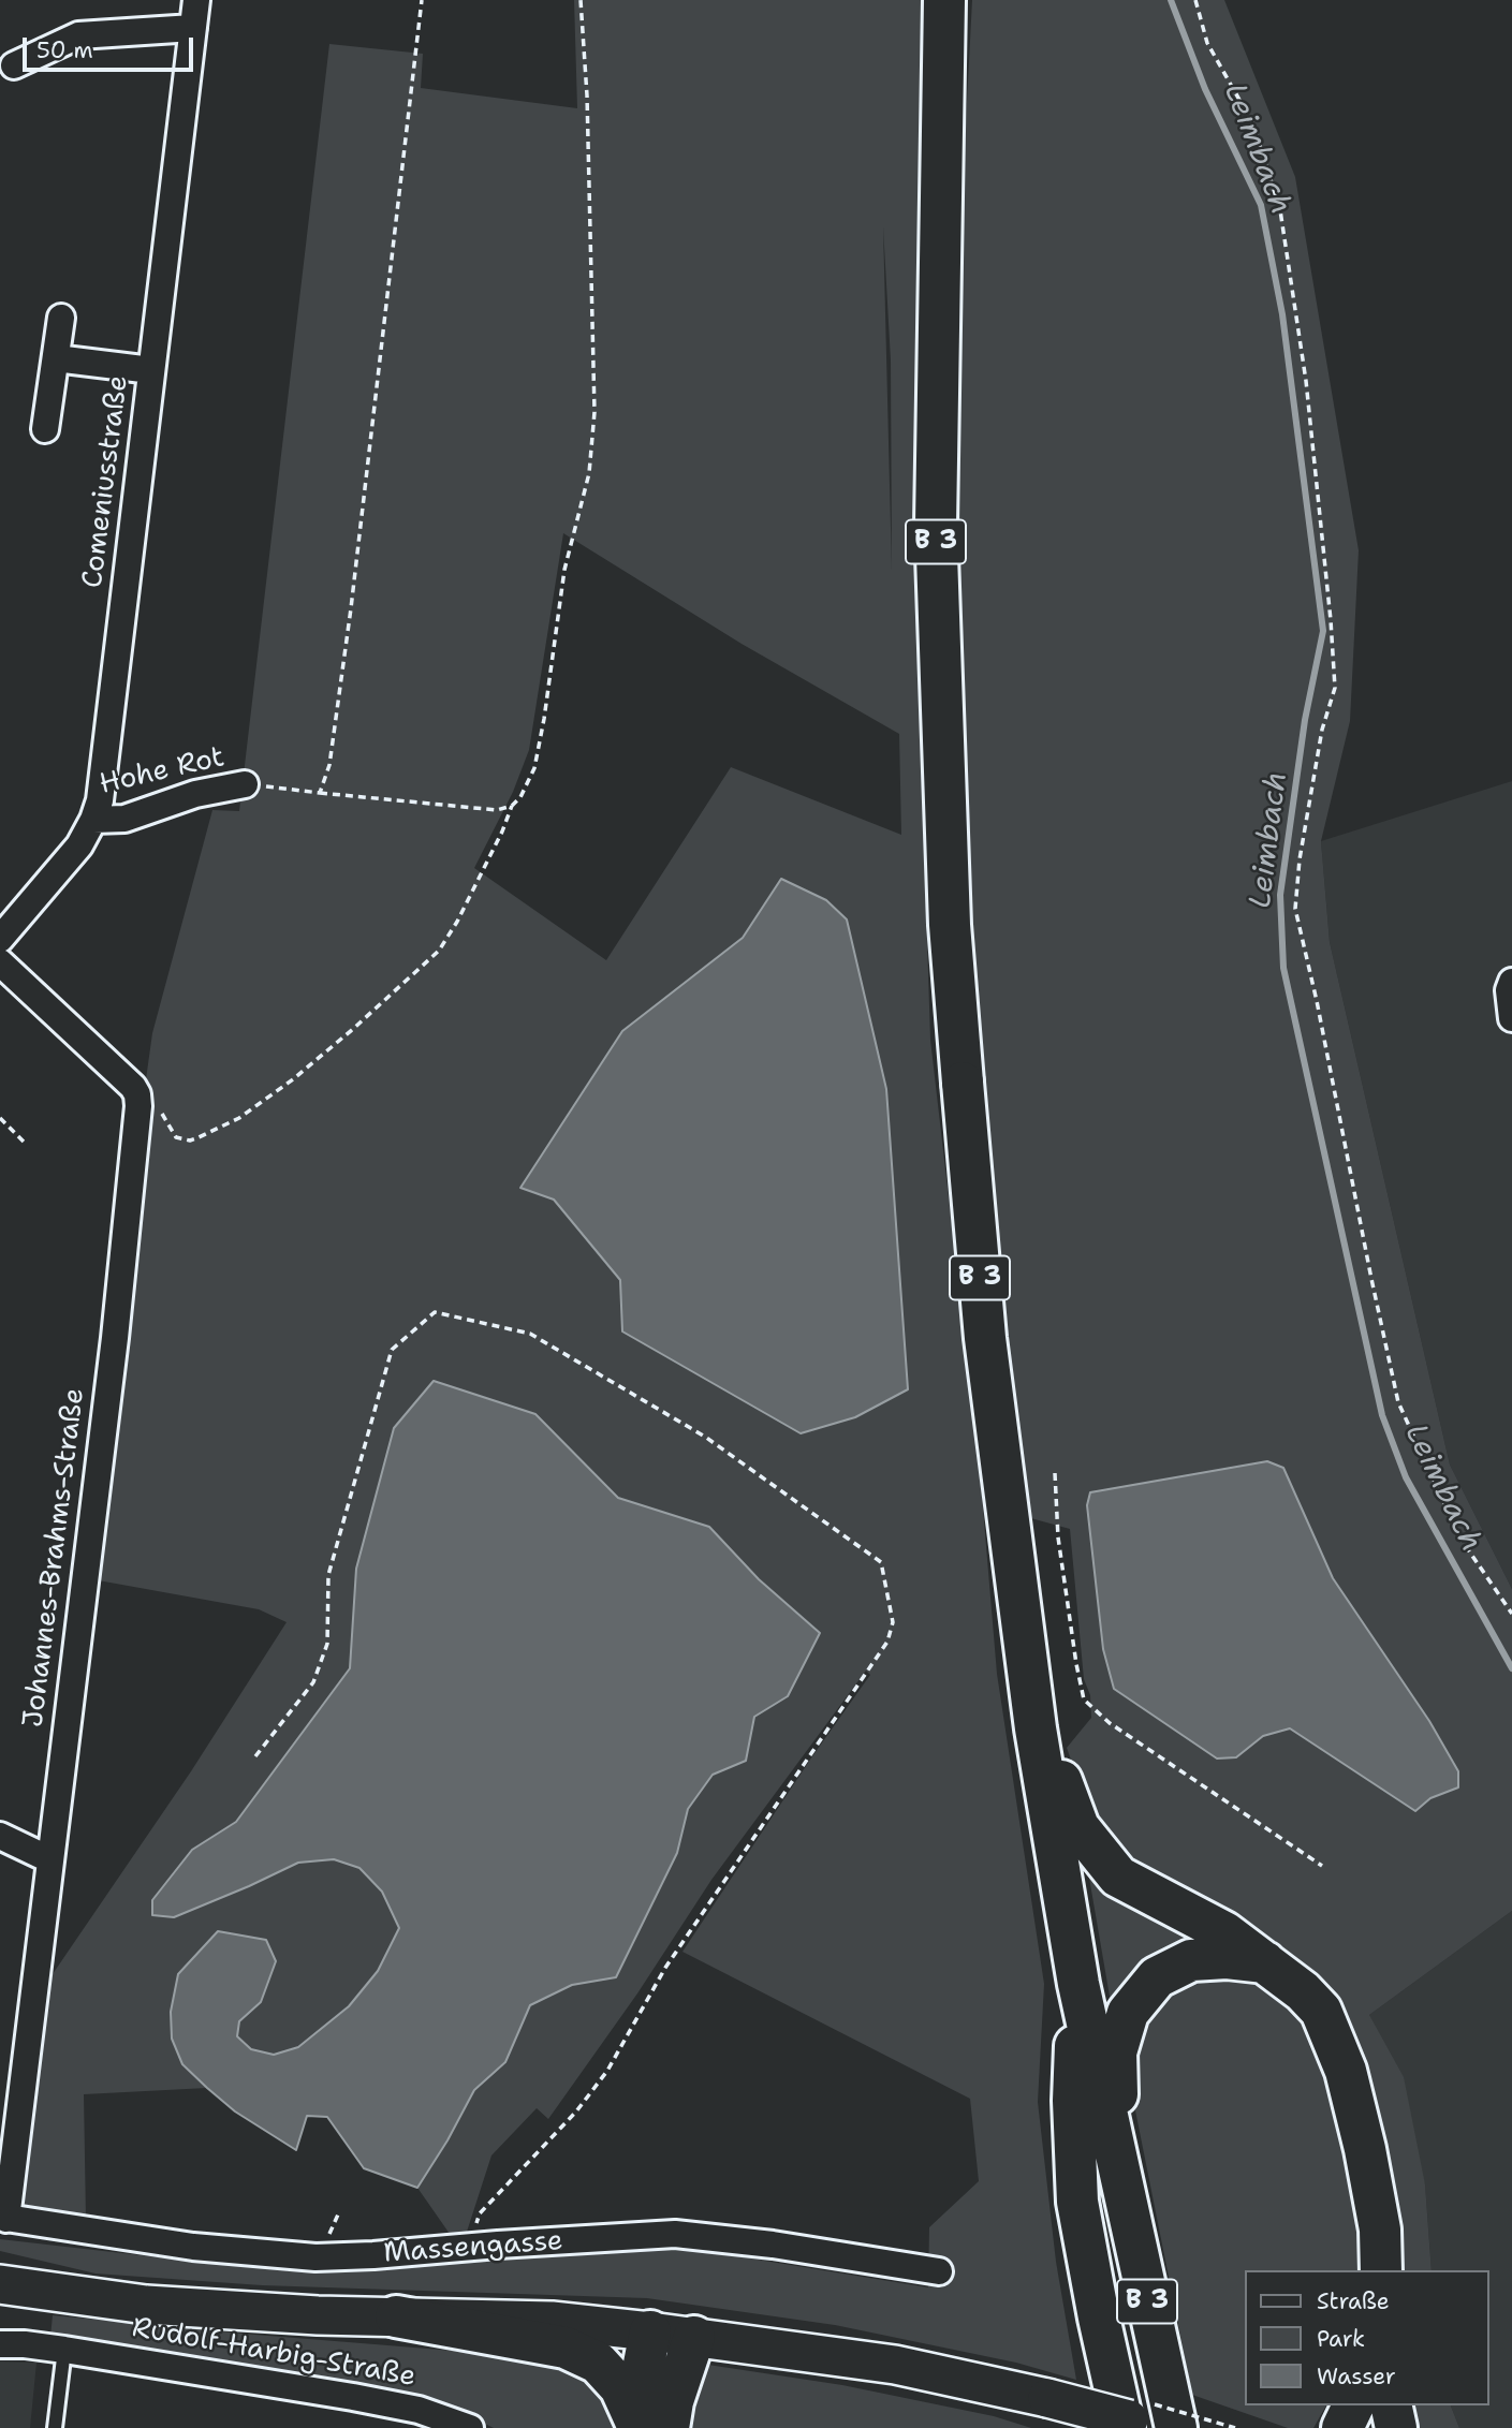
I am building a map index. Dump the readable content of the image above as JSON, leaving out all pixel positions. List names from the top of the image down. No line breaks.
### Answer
{"streets":{"main road":["B 3"],"street":["Comeniusstraße","Hohe Rot","Johannes-Brahms-Straße","Massengasse","Rudolf-Harbig-Straße"]},"crossings":[["Comeniusstraße","Hohe Rot"],["Johannes-Brahms-Straße","Massengasse"]],"water":["Leimbach"],"legend":["Straße","Park","Wasser"],"scale_bar":"50 m"}
